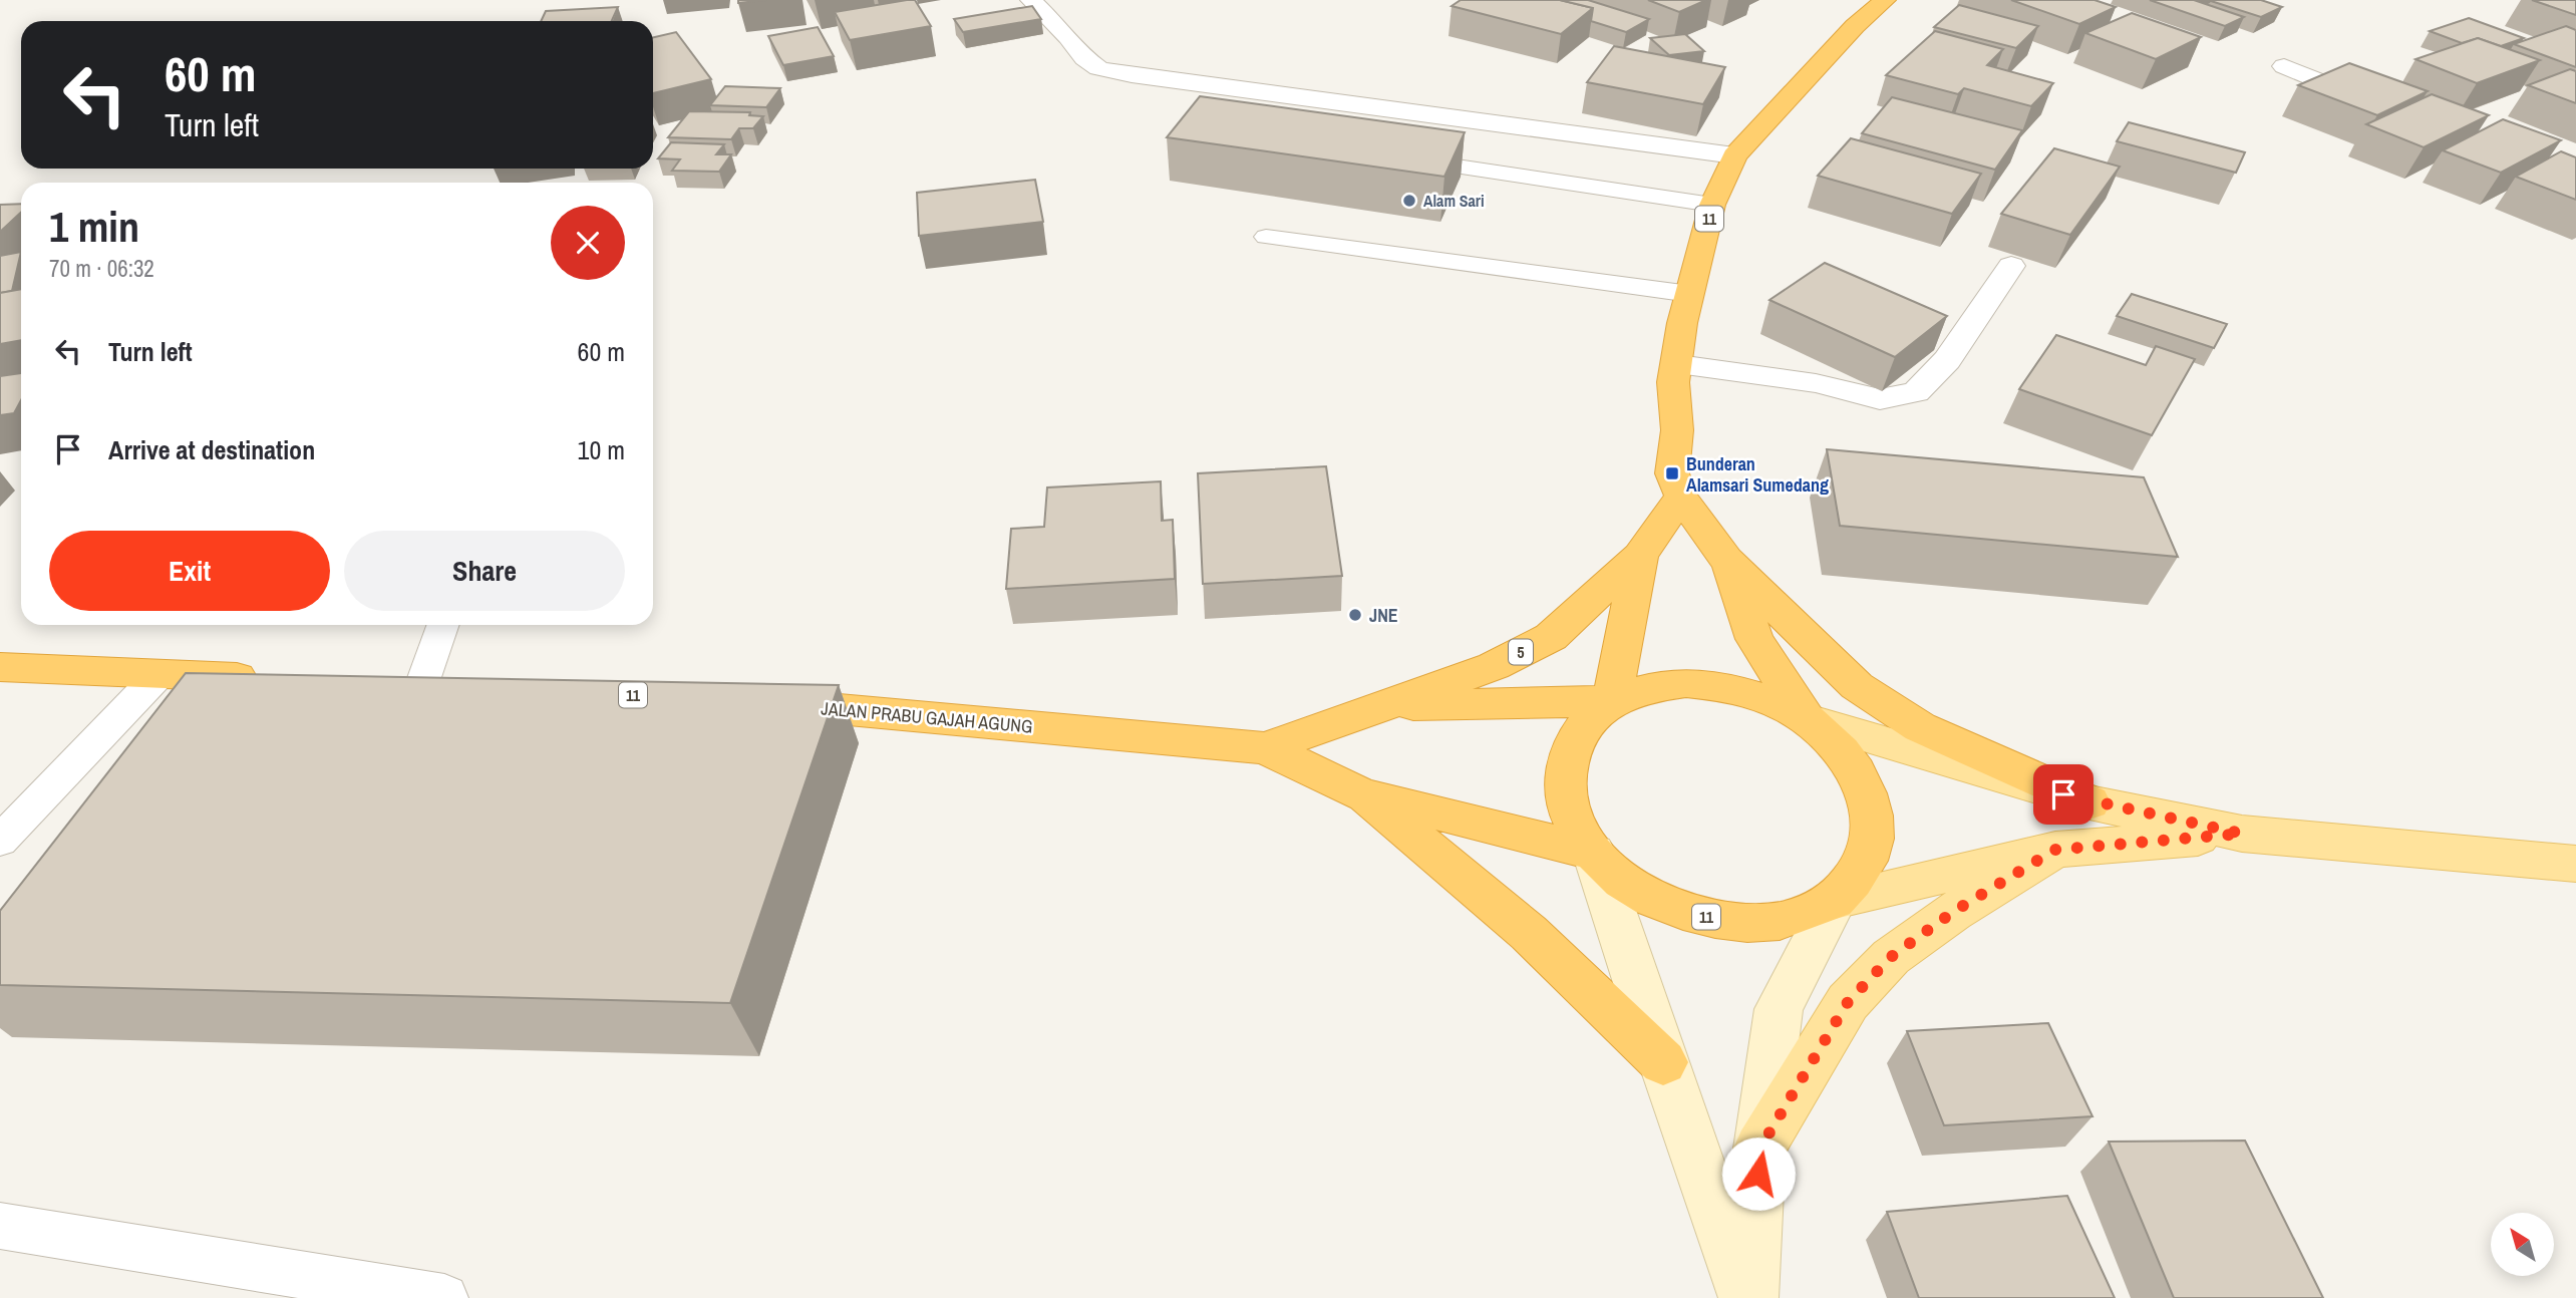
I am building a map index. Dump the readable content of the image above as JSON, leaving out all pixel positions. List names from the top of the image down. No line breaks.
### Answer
{"streets":{"highway":["11","5","JALAN PRABU GAJAH AGUNG"]},"crossings":[["11","5"],["11","JALAN PRABU GAJAH AGUNG"]],"places":{"other":["Alam Sari","JNE"],"transit":["Bunderan Alamsari Sumedang"]},"north":"top left","page":{"turn":["60 m","Turn left"],"heading":["1 min","70 m · 06:32"],"list":[{"name":"Turn left","value":"60 m"},{"name":"Arrive at destination","value":"10 m"}],"buttons":["Exit","Share"]}}
